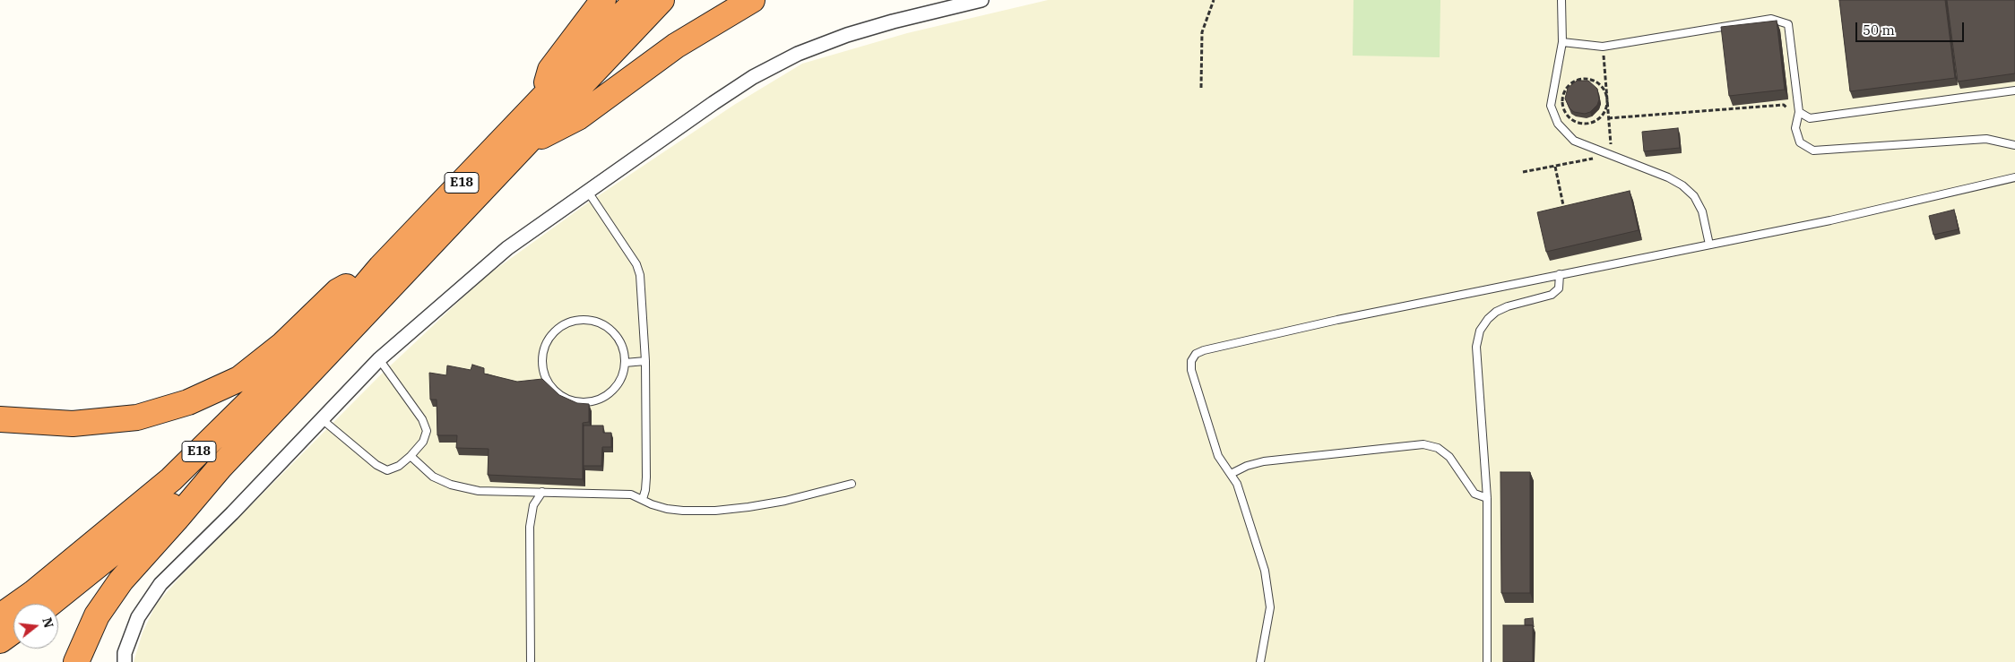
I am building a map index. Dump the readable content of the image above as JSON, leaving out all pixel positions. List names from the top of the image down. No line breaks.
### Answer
{"streets":{"highway":["E18"]},"scale_bar":"50 m","north":"right"}
